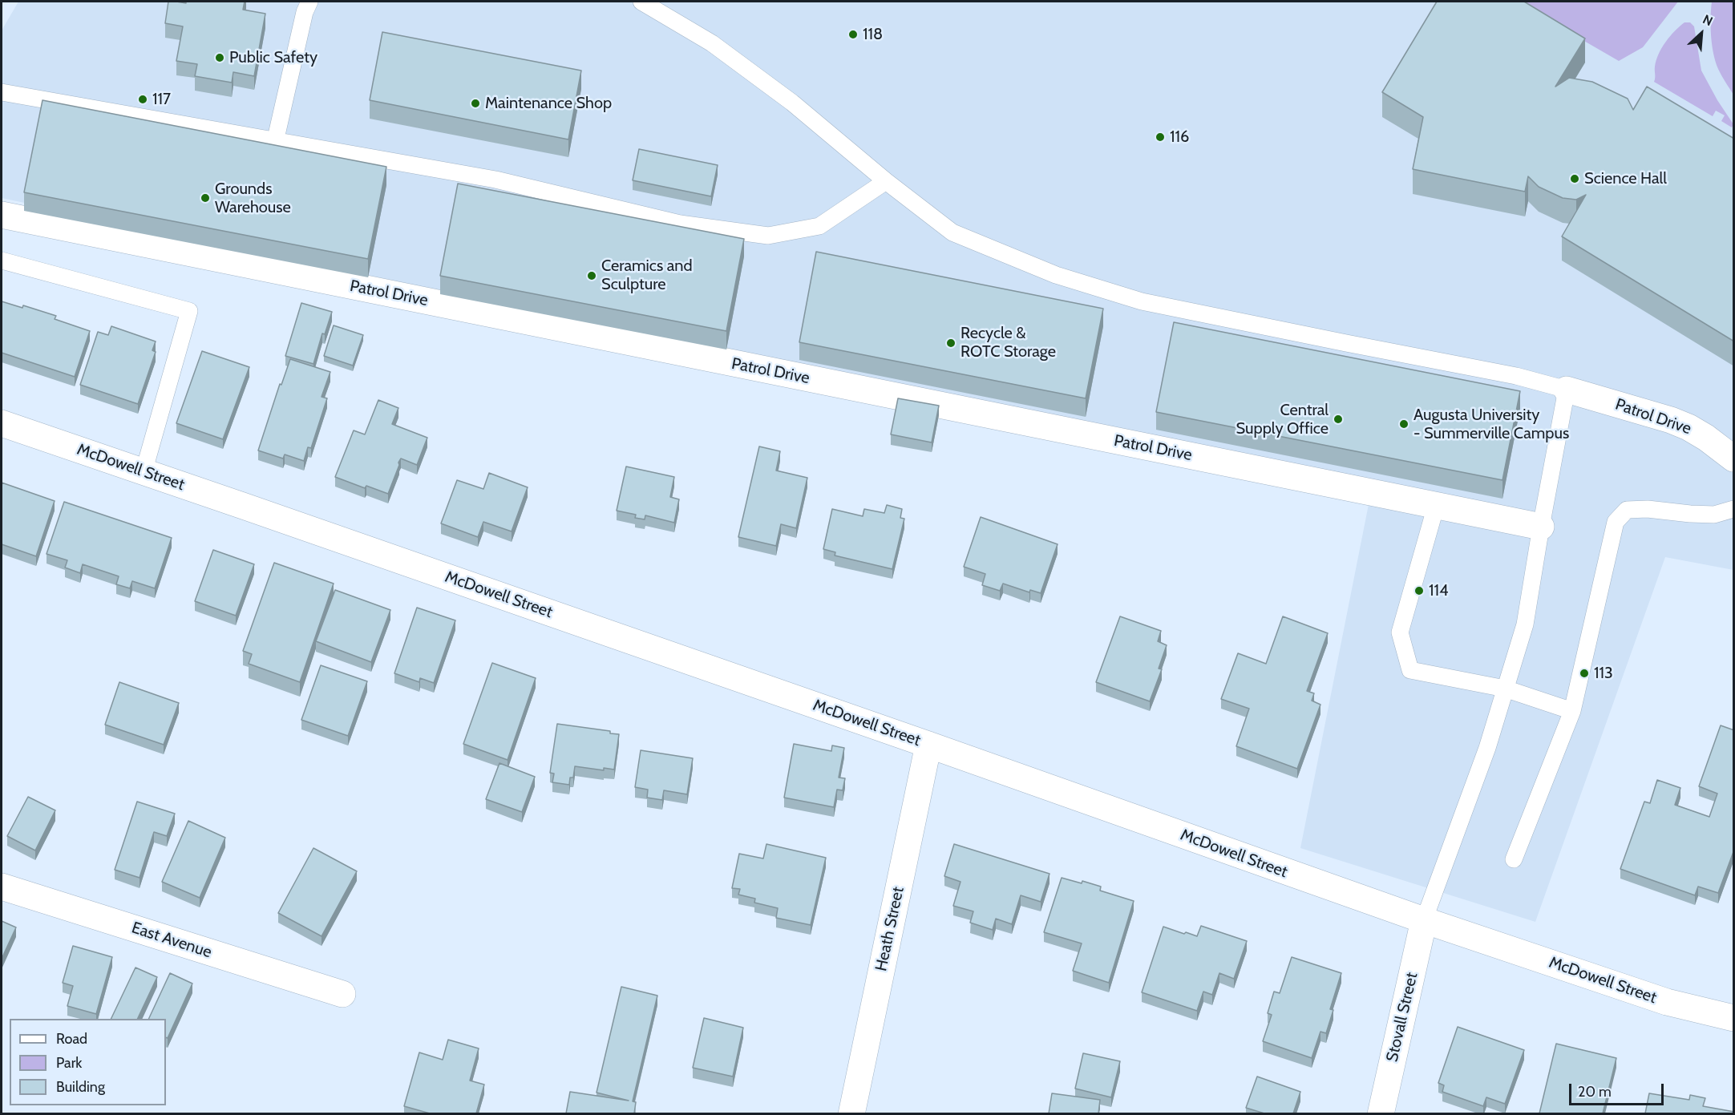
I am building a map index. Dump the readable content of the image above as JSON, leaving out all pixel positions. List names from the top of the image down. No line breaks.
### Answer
{"streets":{"street":["Patrol Drive","McDowell Street","Heath Street","East Avenue","Stovall Street"]},"crossings":[["McDowell Street","Heath Street"],["McDowell Street","Stovall Street"]],"places":["118","Public Safety","117","Maintenance Shop","116","Science Hall","Grounds Warehouse","Ceramics and Sculpture","Recycle & ROTC Storage","Central Supply Office","Augusta University - Summerville Campus","114","113"],"legend":["Road","Park","Building"],"scale_bar":"20 m","north":"top right"}
